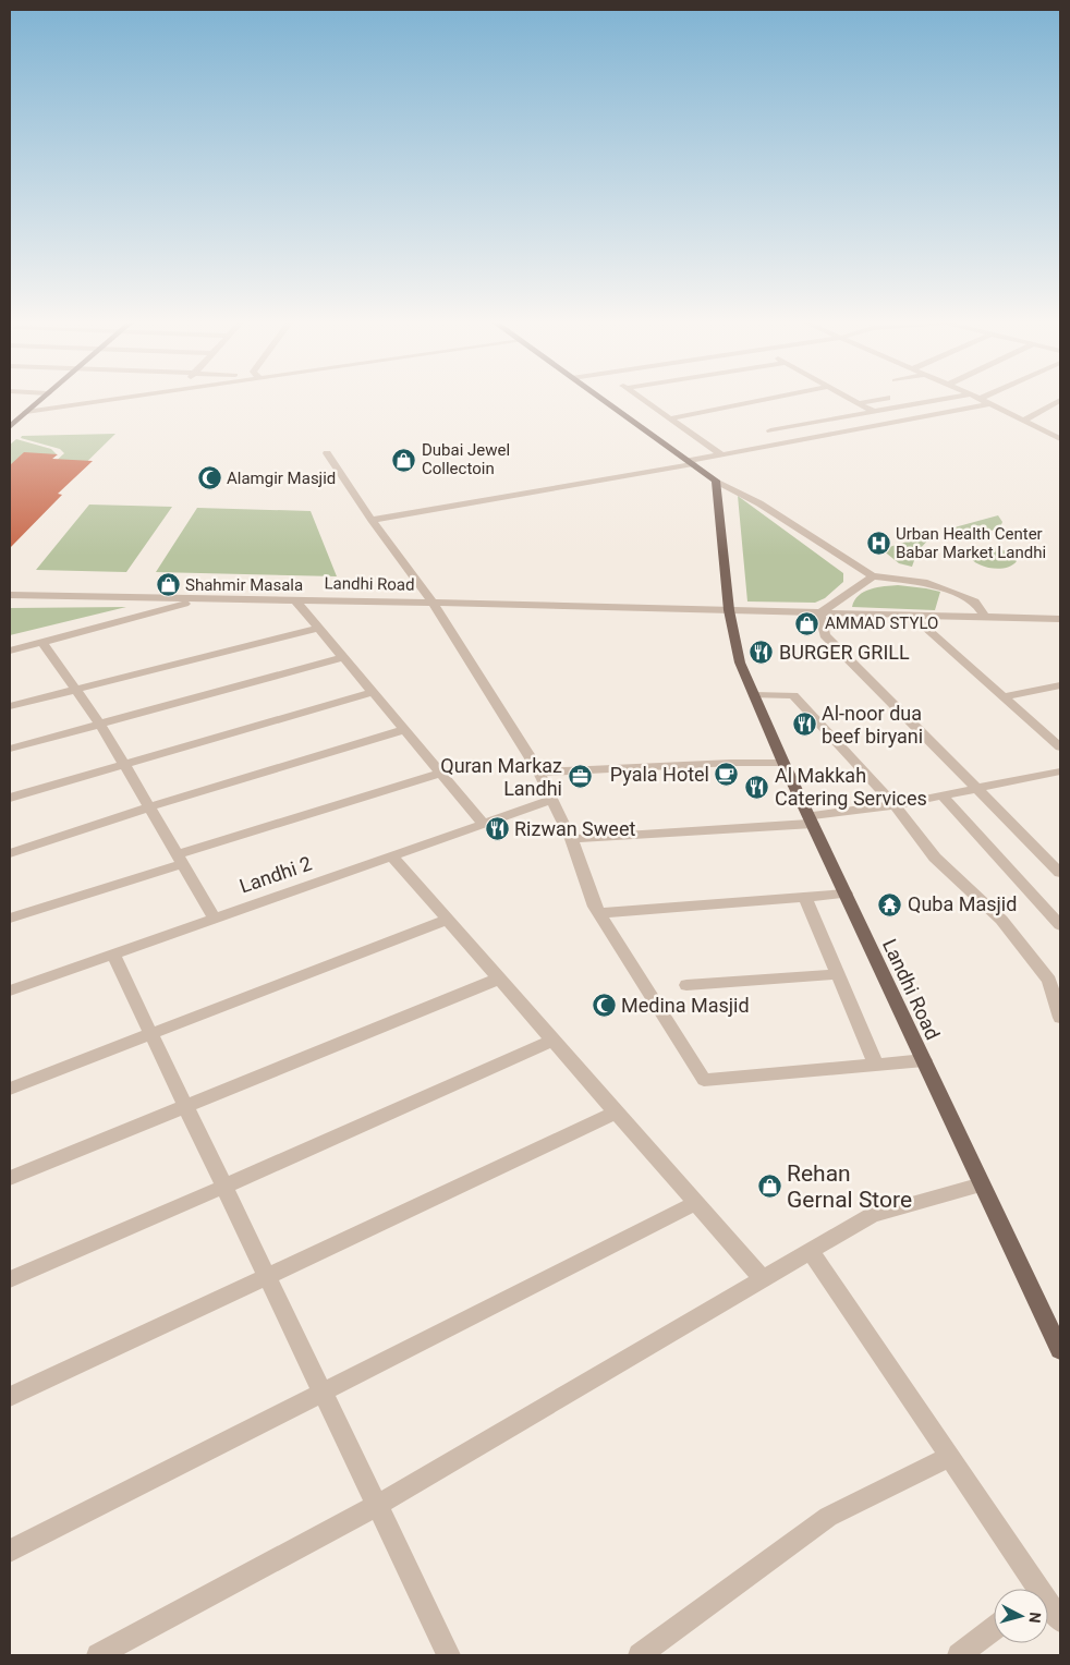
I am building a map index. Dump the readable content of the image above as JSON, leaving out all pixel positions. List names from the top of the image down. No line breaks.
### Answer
{"streets":{"main road":["Landhi Road"],"street":["Landhi 2"]},"places":{"shop":["Dubai Jewel Collectoin","Shahmir Masala","AMMAD STYLO","Rehan Gernal Store"],"mosque":["Alamgir Masjid","Medina Masjid"],"hospital":["Urban Health Center Babar Market Landhi"],"restaurant":["BURGER GRILL","Al-noor dua beef biryani","Al Makkah Catering Services","Rizwan Sweet"],"cafe":["Pyala Hotel"],"office":["Quran Markaz Landhi"],"temple":["Quba Masjid"]},"north":"right"}
